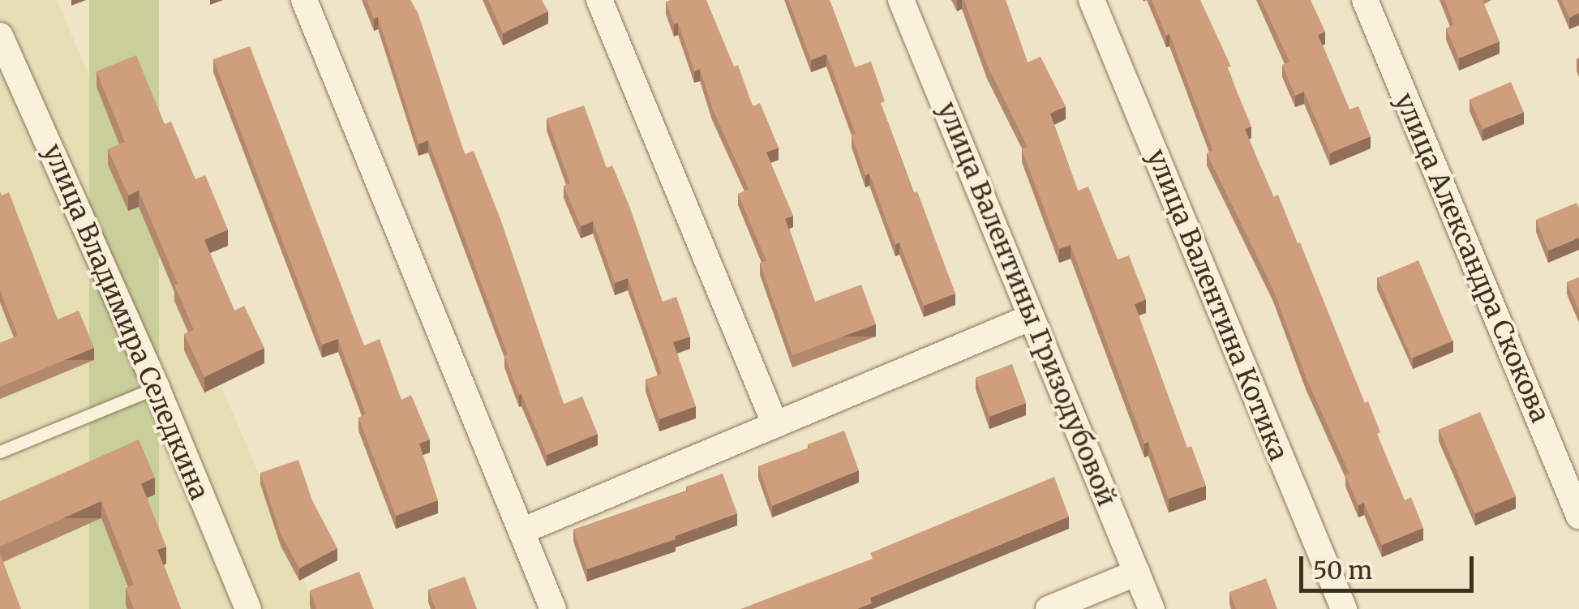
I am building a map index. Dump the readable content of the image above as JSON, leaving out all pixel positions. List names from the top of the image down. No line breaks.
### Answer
{"streets":{"street":["улица Александра Скокова","улица Валентины Гризодубовой","улица Валентина Котика","улица Владимира Селедкина"]},"scale_bar":"50 m"}
